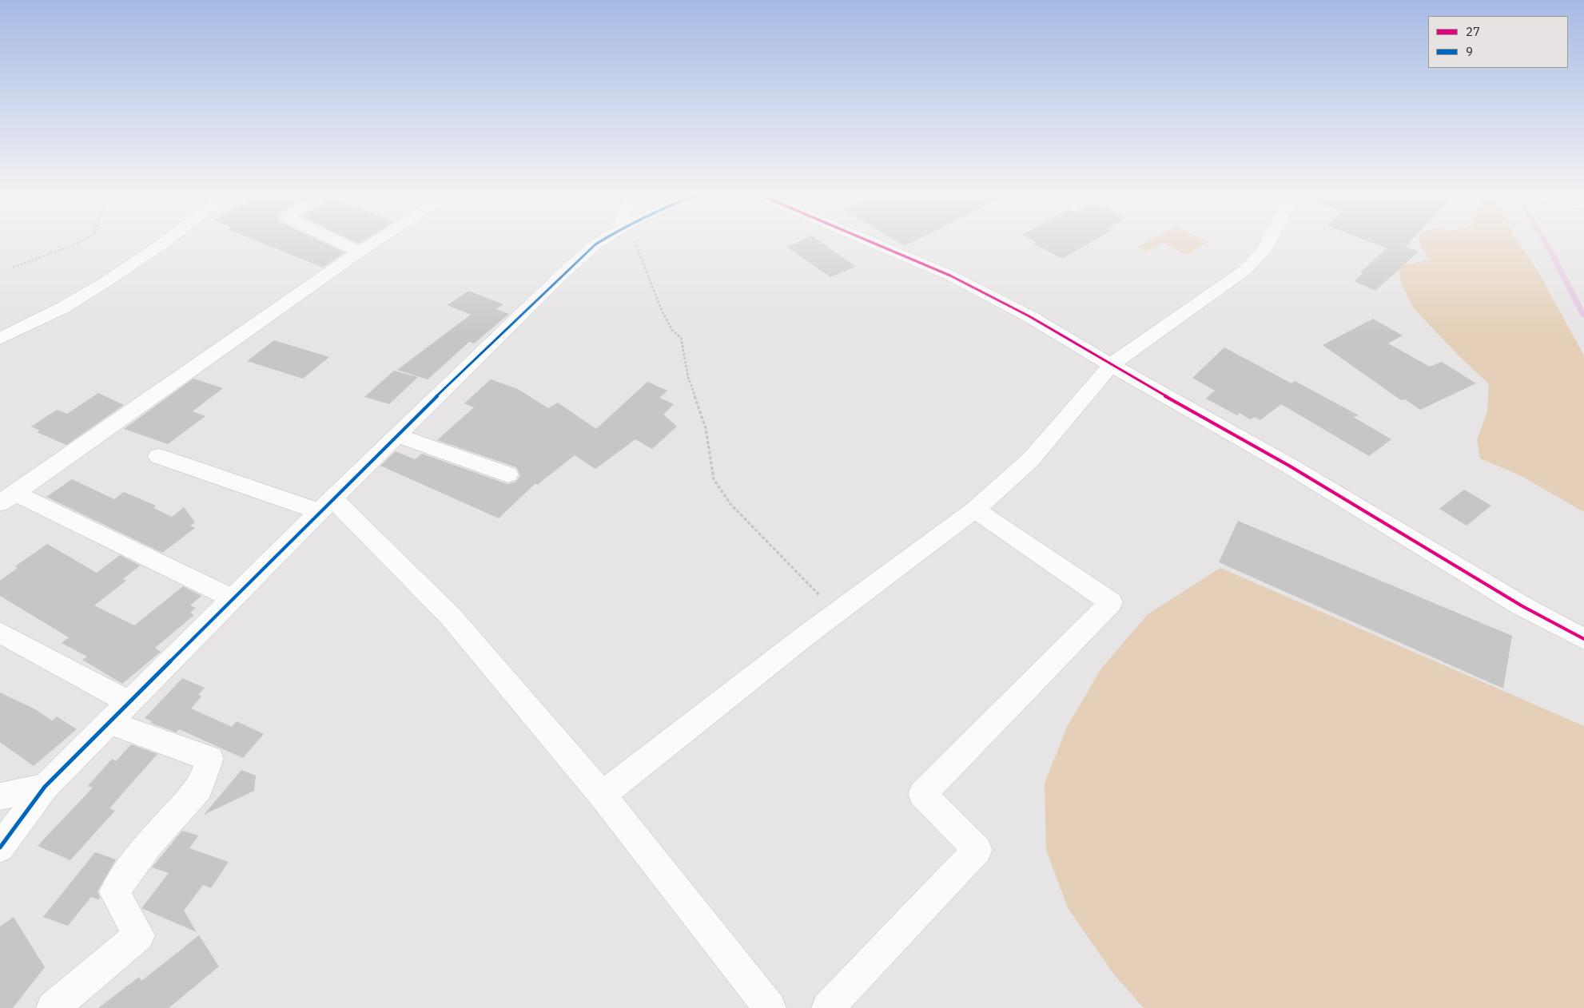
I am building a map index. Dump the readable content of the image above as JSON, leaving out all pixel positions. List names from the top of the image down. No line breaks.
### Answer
{"lines":["transit line 27","transit line 9"],"legend":["27","9"]}
